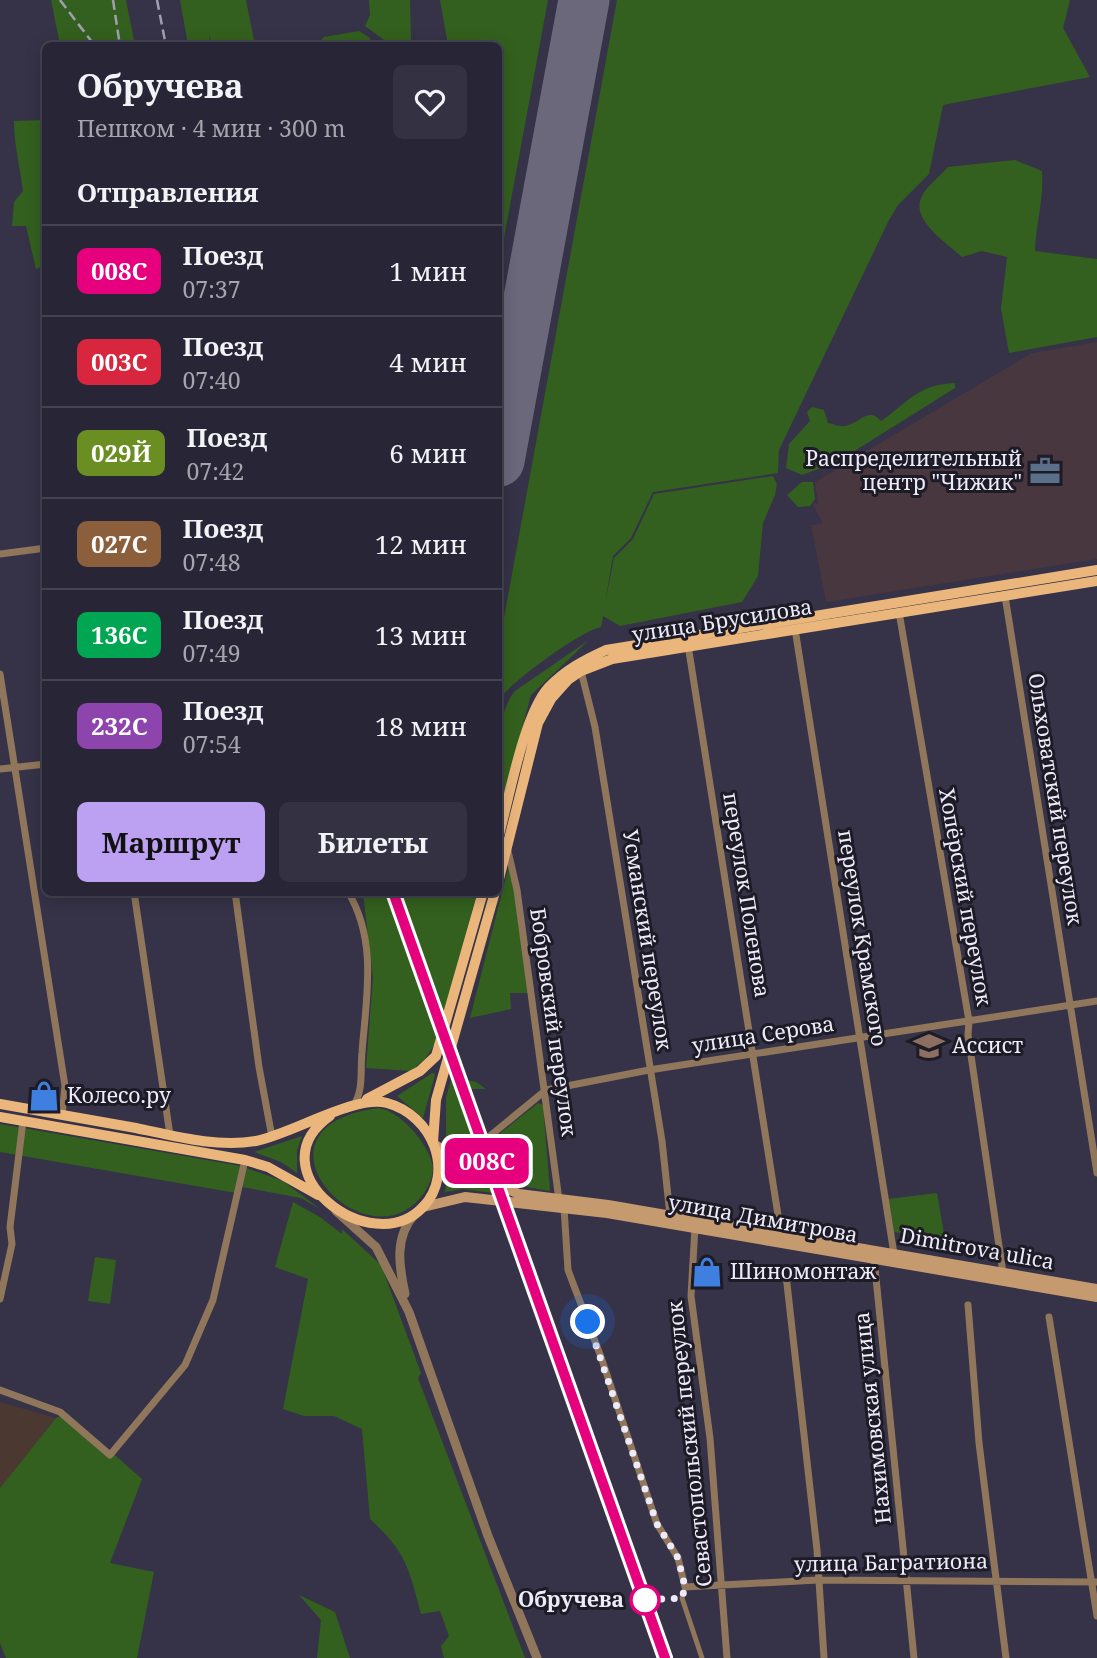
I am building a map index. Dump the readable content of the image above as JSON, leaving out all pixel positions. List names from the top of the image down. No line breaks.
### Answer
{"streets":{"main road":["улица Брусилова","улица Димитрова","Dimitrova ulica"],"street":["Ольховатский переулок","переулок Поленова","Хопёрский переулок","переулок Крамского","Усманский переулок","Бобровский переулок","улица Серова","Нахимовская улица","Севастопольский переулок","улица Багратиона"]},"crossings":[["улица Брусилова","Ольховатский переулок"],["улица Брусилова","переулок Поленова"],["улица Брусилова","Хопёрский переулок"],["улица Брусилова","переулок Крамского"],["улица Брусилова","Усманский переулок"],["улица Брусилова","Бобровский переулок"],["Ольховатский переулок","улица Серова"],["переулок Поленова","улица Серова"],["переулок Поленова","Dimitrova ulica"],["Хопёрский переулок","улица Серова"],["Хопёрский переулок","Dimitrova ulica"],["переулок Крамского","улица Серова"],["переулок Крамского","Dimitrova ulica"],["Усманский переулок","улица Серова"],["Усманский переулок","Dimitrova ulica"],["Бобровский переулок","улица Серова"],["Бобровский переулок","улица Димитрова"],["Бобровский переулок","Dimitrova ulica"],["улица Серова","улица Димитрова"],["улица Димитрова","Dimitrova ulica"],["улица Димитрова","Нахимовская улица"],["улица Димитрова","Севастопольский переулок"],["Нахимовская улица","улица Багратиона"],["Севастопольский переулок","улица Багратиона"]],"places":{"office":["Распределительный центр \"Чижик\""],"school or university":["Ассист"],"shop":["Колесо.ру","Шиномонтаж"],"other":["Обручева"]},"page":{"on_map":"008С","heading":[["Обручева","Пешком · 4 мин · 300 m"],"Отправления"],"list":[{"mark":"008С","name":"Поезд","note":"07:37","value":"1 мин"},{"mark":"003С","name":"Поезд","note":"07:40","value":"4 мин"},{"mark":"029Й","name":"Поезд","note":"07:42","value":"6 мин"},{"mark":"027С","name":"Поезд","note":"07:48","value":"12 мин"},{"mark":"136С","name":"Поезд","note":"07:49","value":"13 мин"},{"mark":"232C","name":"Поезд","note":"07:54","value":"18 мин"}],"buttons":["Маршрут","Билеты"]}}
